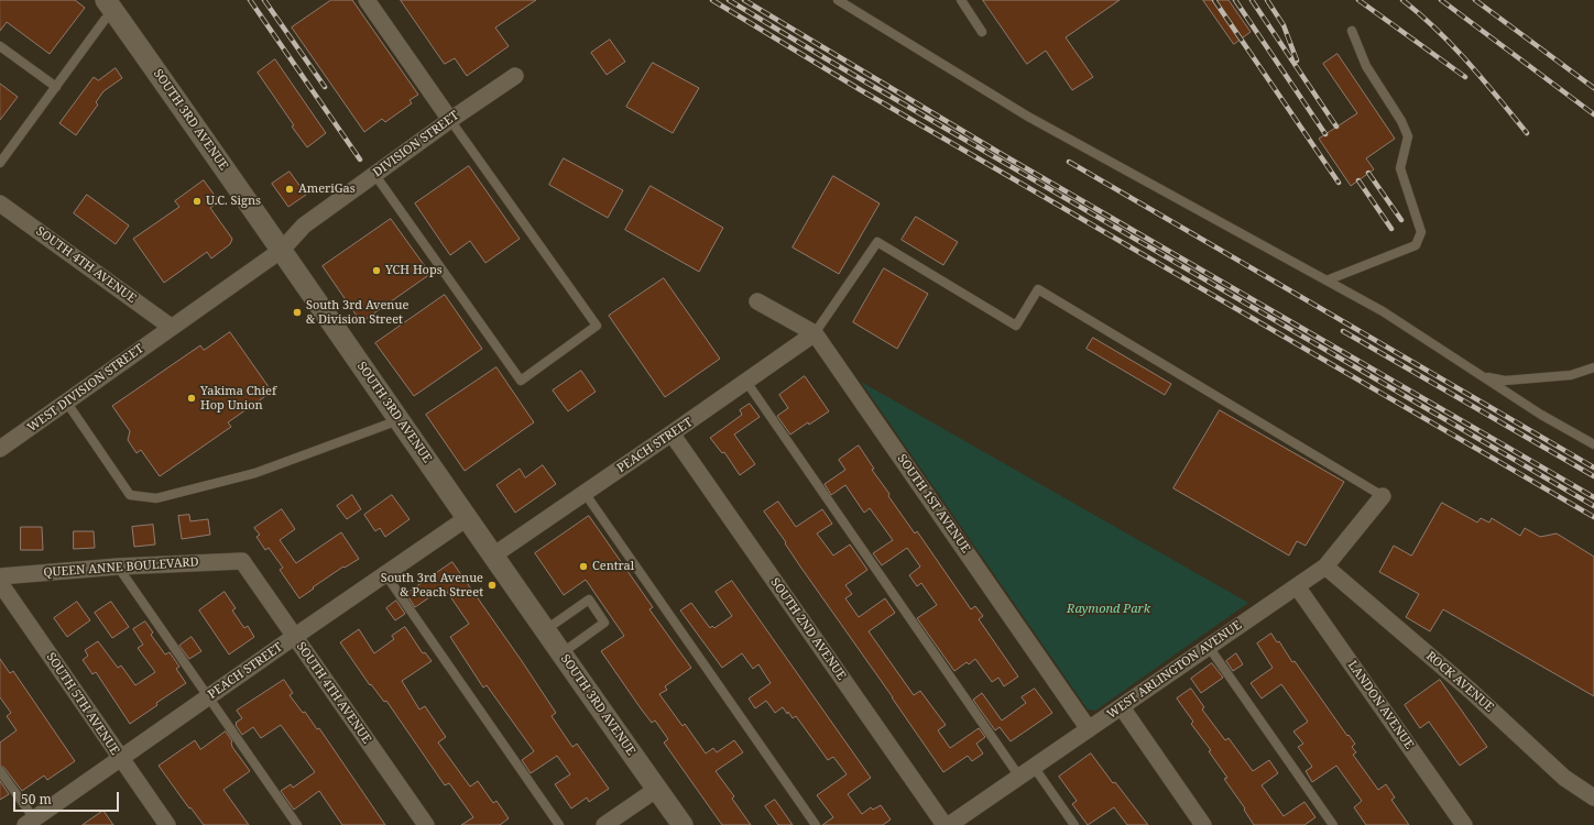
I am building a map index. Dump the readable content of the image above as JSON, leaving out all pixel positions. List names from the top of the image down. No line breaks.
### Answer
{"streets":{"street":["SOUTH 3RD AVENUE","DIVISION STREET","SOUTH 4TH AVENUE","WEST DIVISION STREET","PEACH STREET","SOUTH 1ST AVENUE","QUEEN ANNE BOULEVARD","SOUTH 2ND AVENUE","WEST ARLINGTON AVENUE","ROCK AVENUE","SOUTH 5TH AVENUE","LANDON AVENUE"]},"crossings":[["SOUTH 3RD AVENUE","DIVISION STREET"],["SOUTH 3RD AVENUE","PEACH STREET"],["DIVISION STREET","SOUTH 4TH AVENUE"],["DIVISION STREET","WEST DIVISION STREET"],["SOUTH 4TH AVENUE","WEST DIVISION STREET"],["SOUTH 4TH AVENUE","PEACH STREET"],["SOUTH 4TH AVENUE","QUEEN ANNE BOULEVARD"],["PEACH STREET","SOUTH 1ST AVENUE"],["PEACH STREET","SOUTH 2ND AVENUE"],["PEACH STREET","SOUTH 5TH AVENUE"],["SOUTH 1ST AVENUE","WEST ARLINGTON AVENUE"],["WEST ARLINGTON AVENUE","ROCK AVENUE"],["WEST ARLINGTON AVENUE","LANDON AVENUE"]],"parks":["Raymond Park"],"places":["AmeriGas","U.C. Signs","YCH Hops","South 3rd Avenue & Division Street","Yakima Chief Hop Union","Central","South 3rd Avenue & Peach Street"],"scale_bar":"50 m"}
